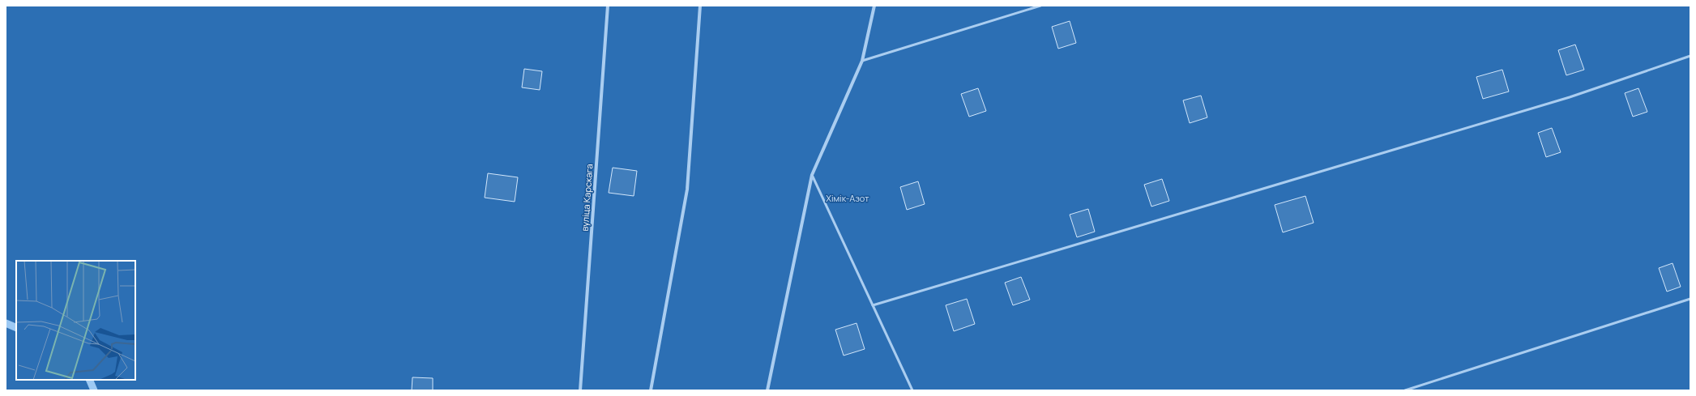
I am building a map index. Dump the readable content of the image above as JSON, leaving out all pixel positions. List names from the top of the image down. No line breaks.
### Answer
{"streets":{"street":["вуліца Карскага"]},"parks":["Хімік-Азот"]}
